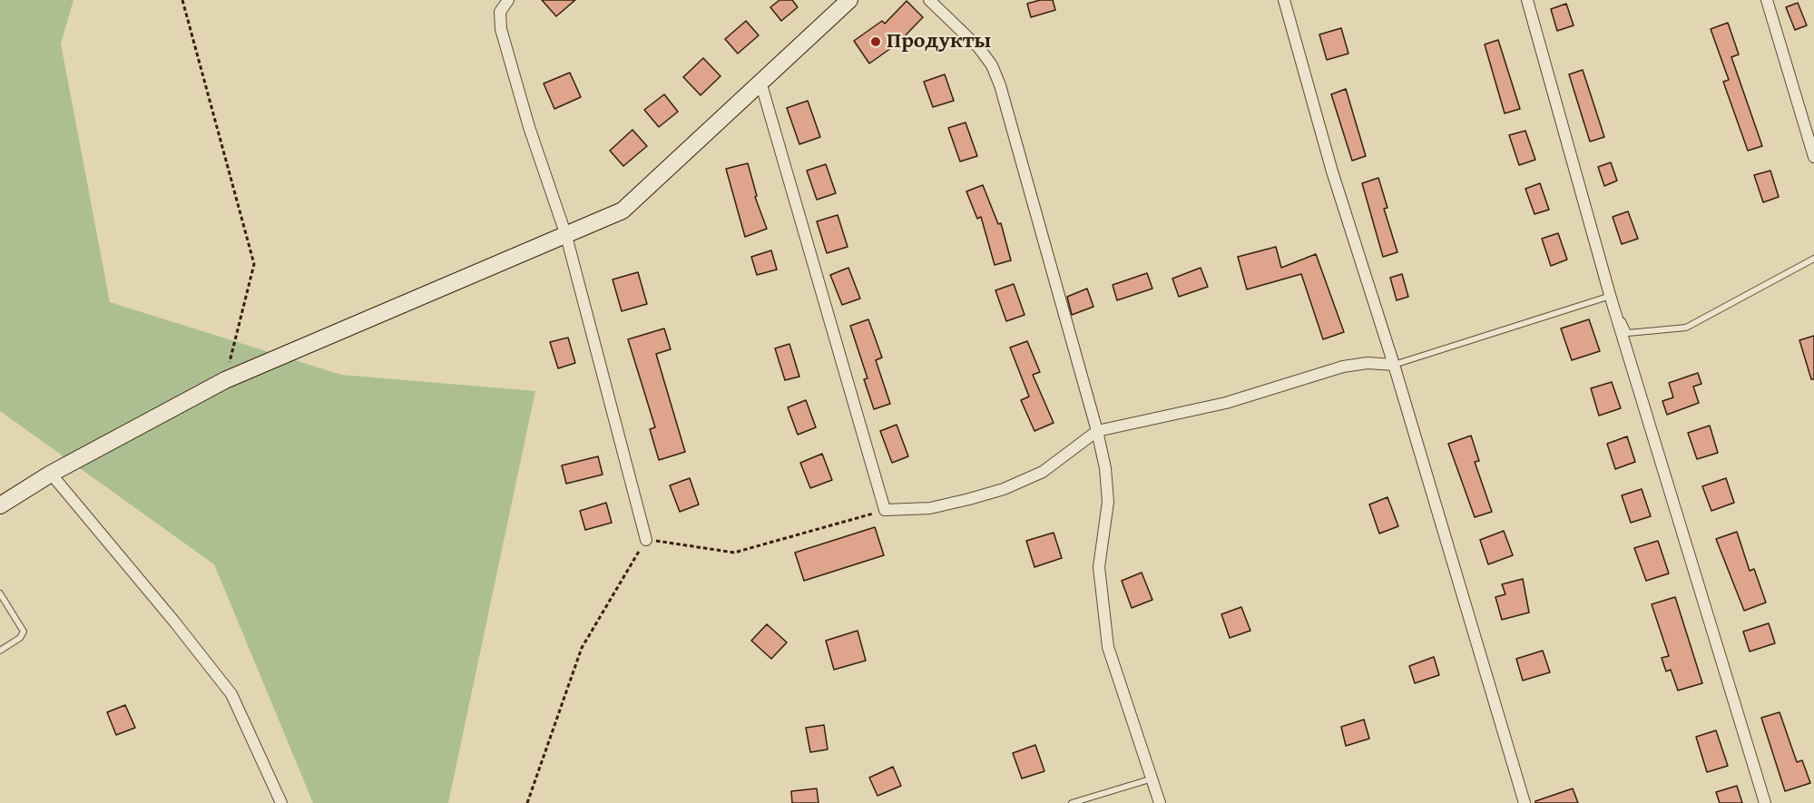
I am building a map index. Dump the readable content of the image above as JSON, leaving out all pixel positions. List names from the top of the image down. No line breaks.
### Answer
{"places":["Продукты"]}
